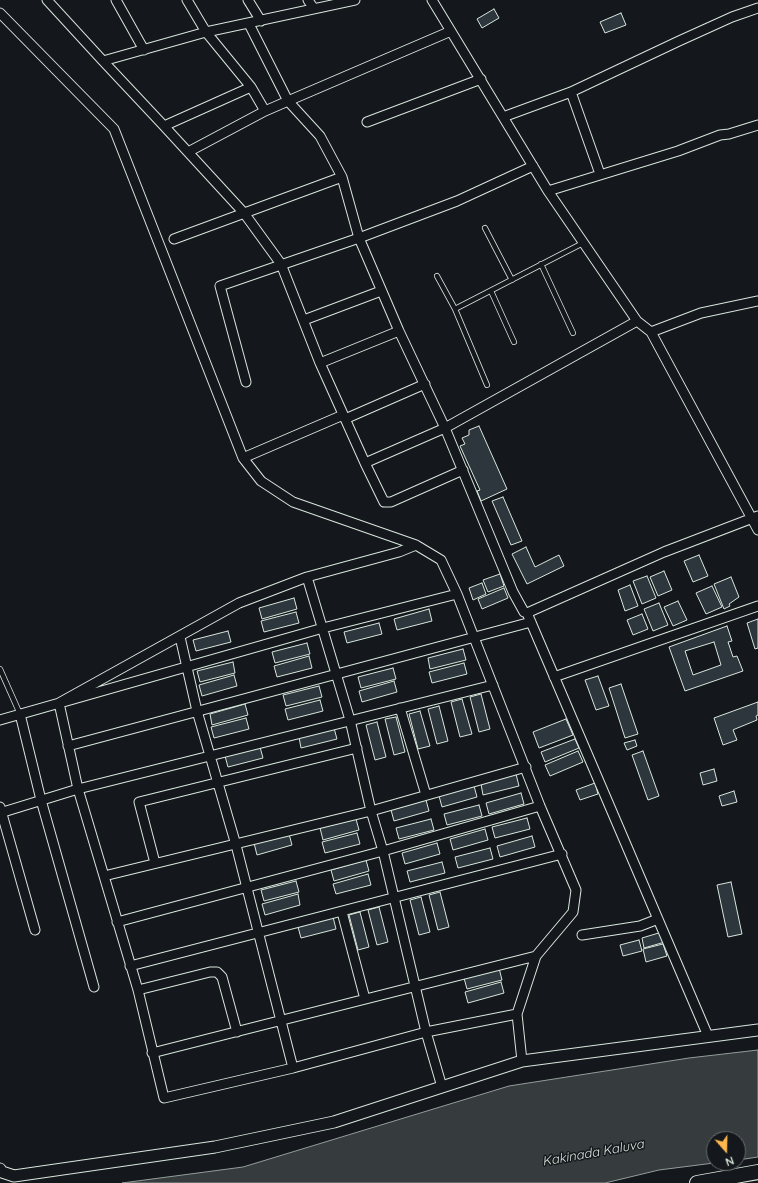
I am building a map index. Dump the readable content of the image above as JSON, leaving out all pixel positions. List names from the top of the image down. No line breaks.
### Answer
{"water":["Kakinada Kaluva"],"north":"bottom"}
